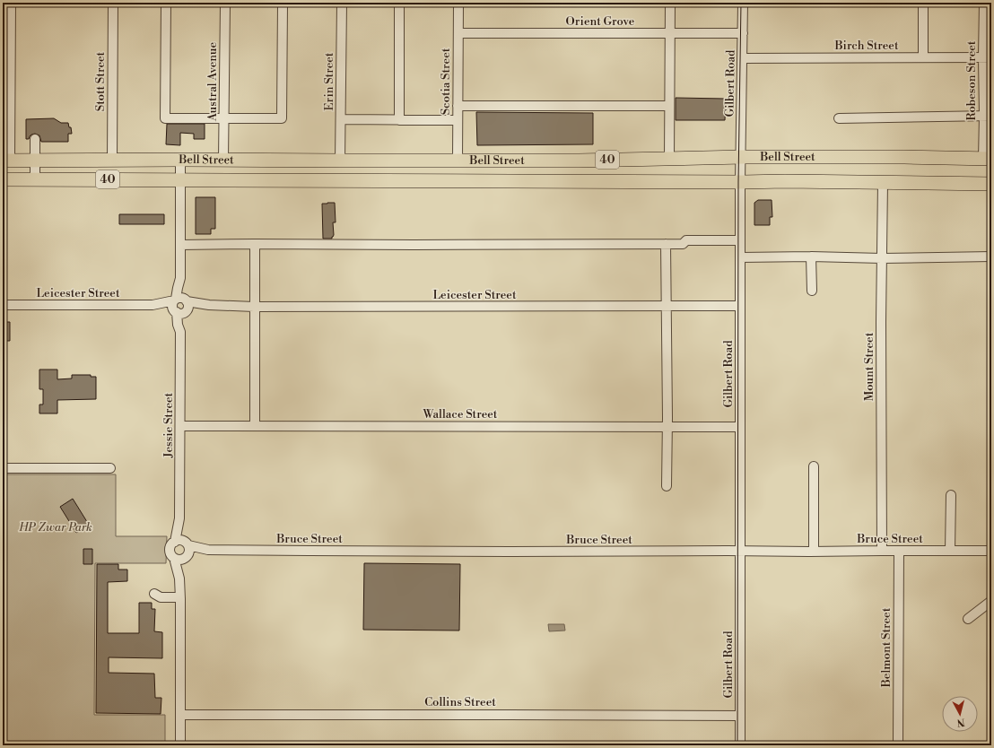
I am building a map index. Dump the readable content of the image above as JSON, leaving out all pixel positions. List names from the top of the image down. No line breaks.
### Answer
{"streets":{"highway":["Bell Street","40"],"street":["Orient Grove","Birch Street","Robeson Street","Stott Street","Austral Avenue","Erin Street","Scotia Street","Gilbert Road","Leicester Street","Mount Street","Wallace Street","Jessie Street","Bruce Street","Belmont Street","Collins Street"]},"crossings":[["Orient Grove","Scotia Street"],["Orient Grove","Gilbert Road"],["Birch Street","Robeson Street"],["Birch Street","Gilbert Road"],["Robeson Street","Bell Street"],["Stott Street","Bell Street"],["Austral Avenue","Bell Street"],["Erin Street","Bell Street"],["Scotia Street","Bell Street"],["Gilbert Road","Bell Street"],["Gilbert Road","Leicester Street"],["Gilbert Road","Wallace Street"],["Gilbert Road","Bruce Street"],["Gilbert Road","Collins Street"],["Bell Street","Mount Street"],["Bell Street","Jessie Street"],["Leicester Street","Jessie Street"],["Mount Street","Bruce Street"],["Wallace Street","Jessie Street"],["Jessie Street","Bruce Street"],["Bruce Street","Belmont Street"]],"parks":["HP Zwar Park"],"north":"bottom"}
